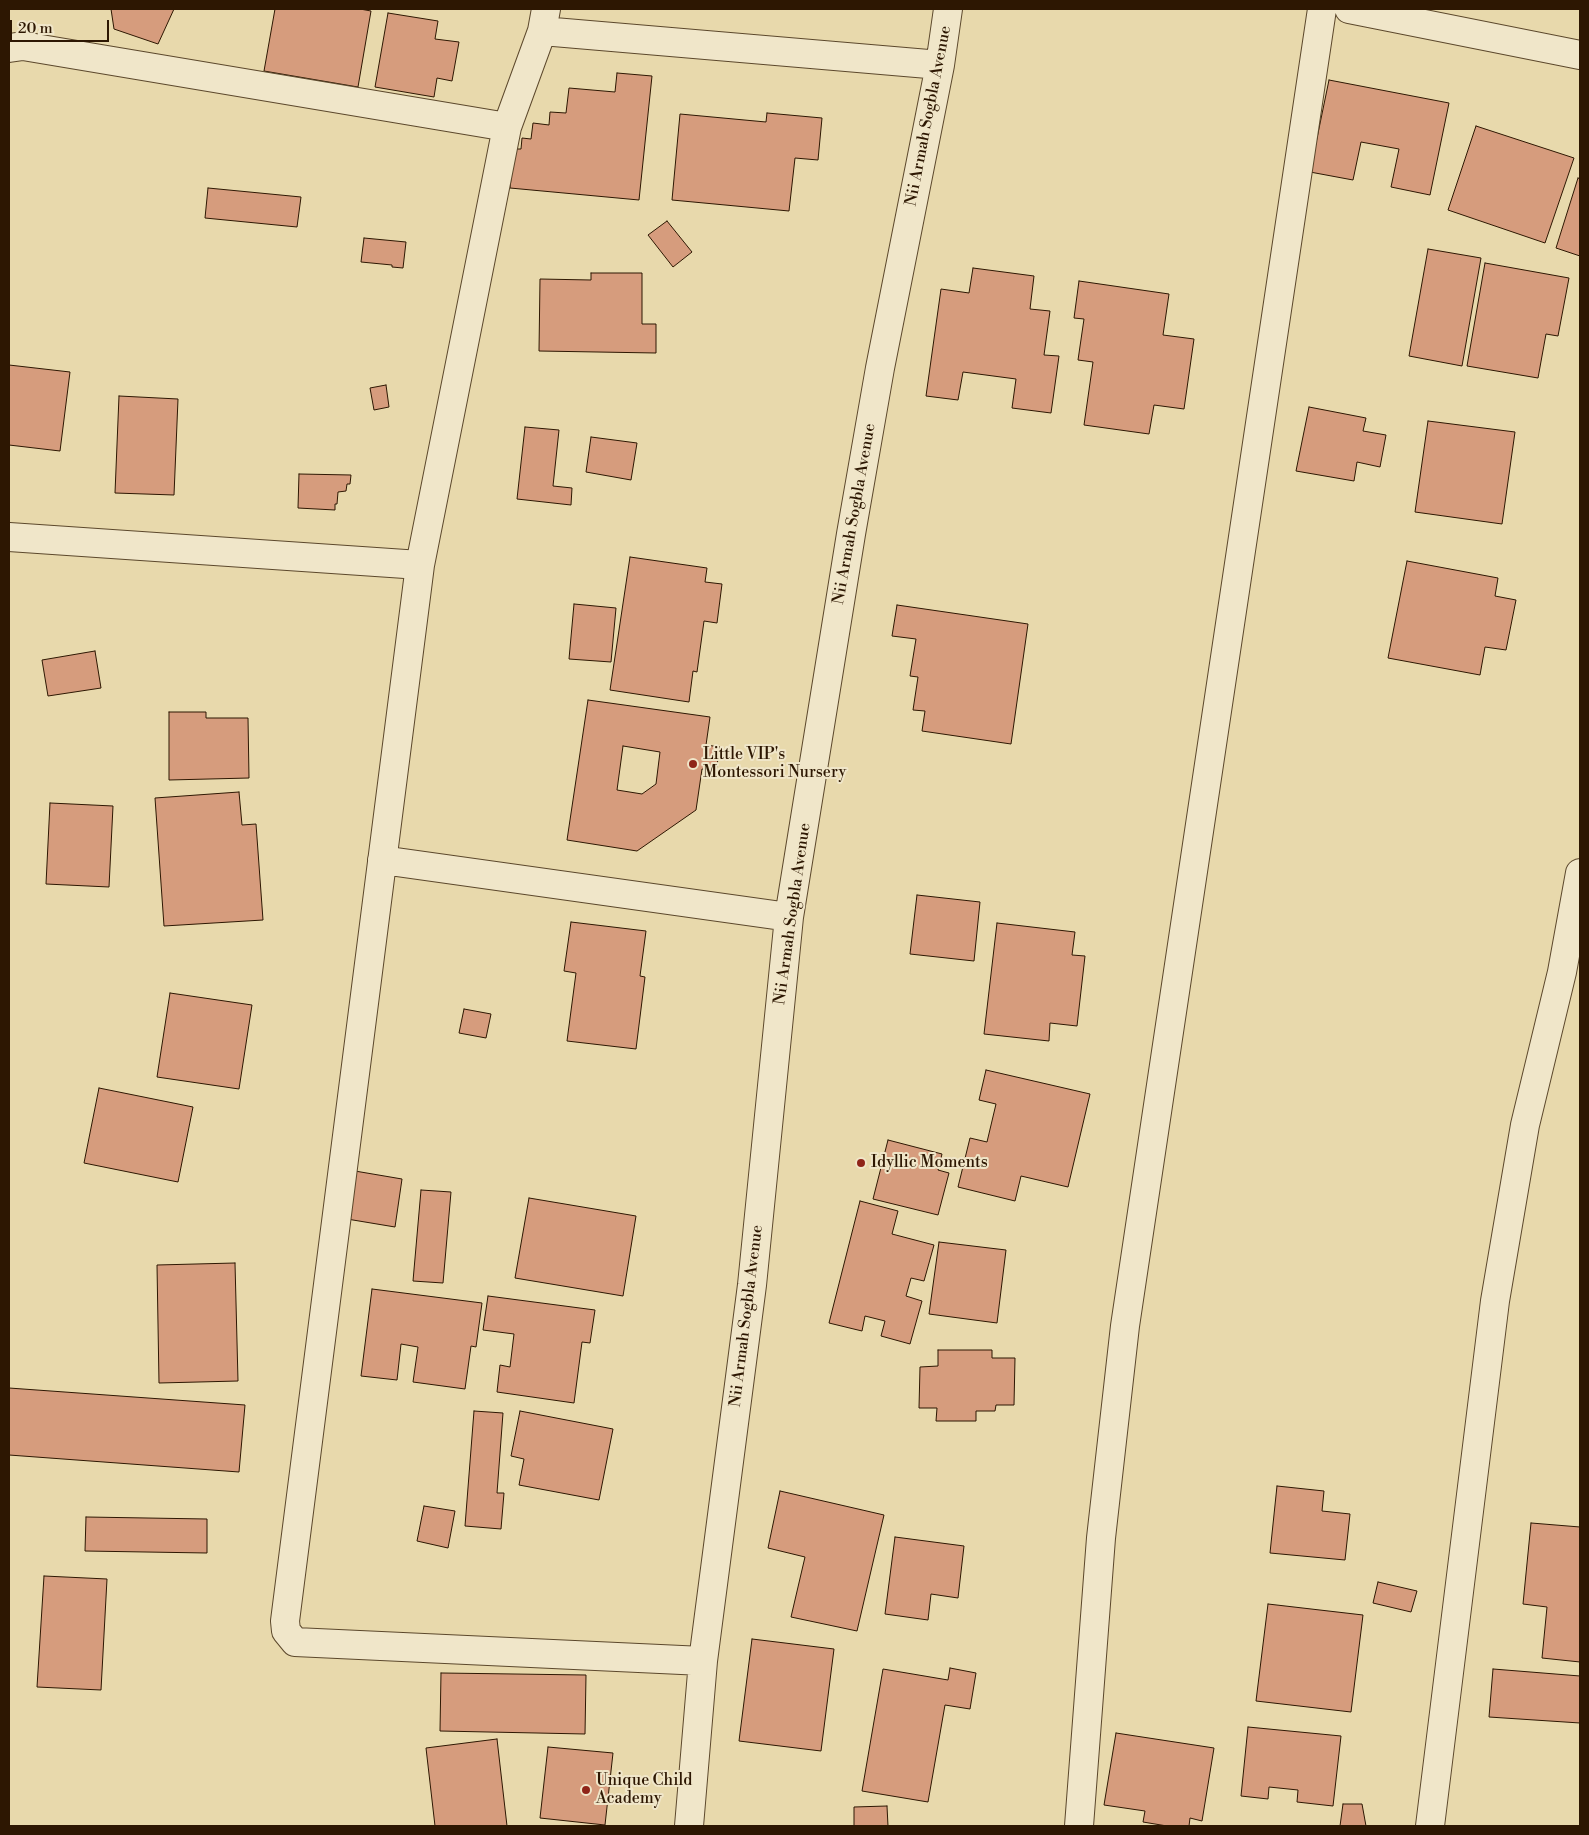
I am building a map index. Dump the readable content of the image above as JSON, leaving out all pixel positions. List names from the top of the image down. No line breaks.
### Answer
{"streets":{"street":["Nii Armah Sogbla Avenue"]},"places":["Little VIP's Montessori Nursery","Idyllic Moments","Unique Child Academy"],"scale_bar":"20 m"}
